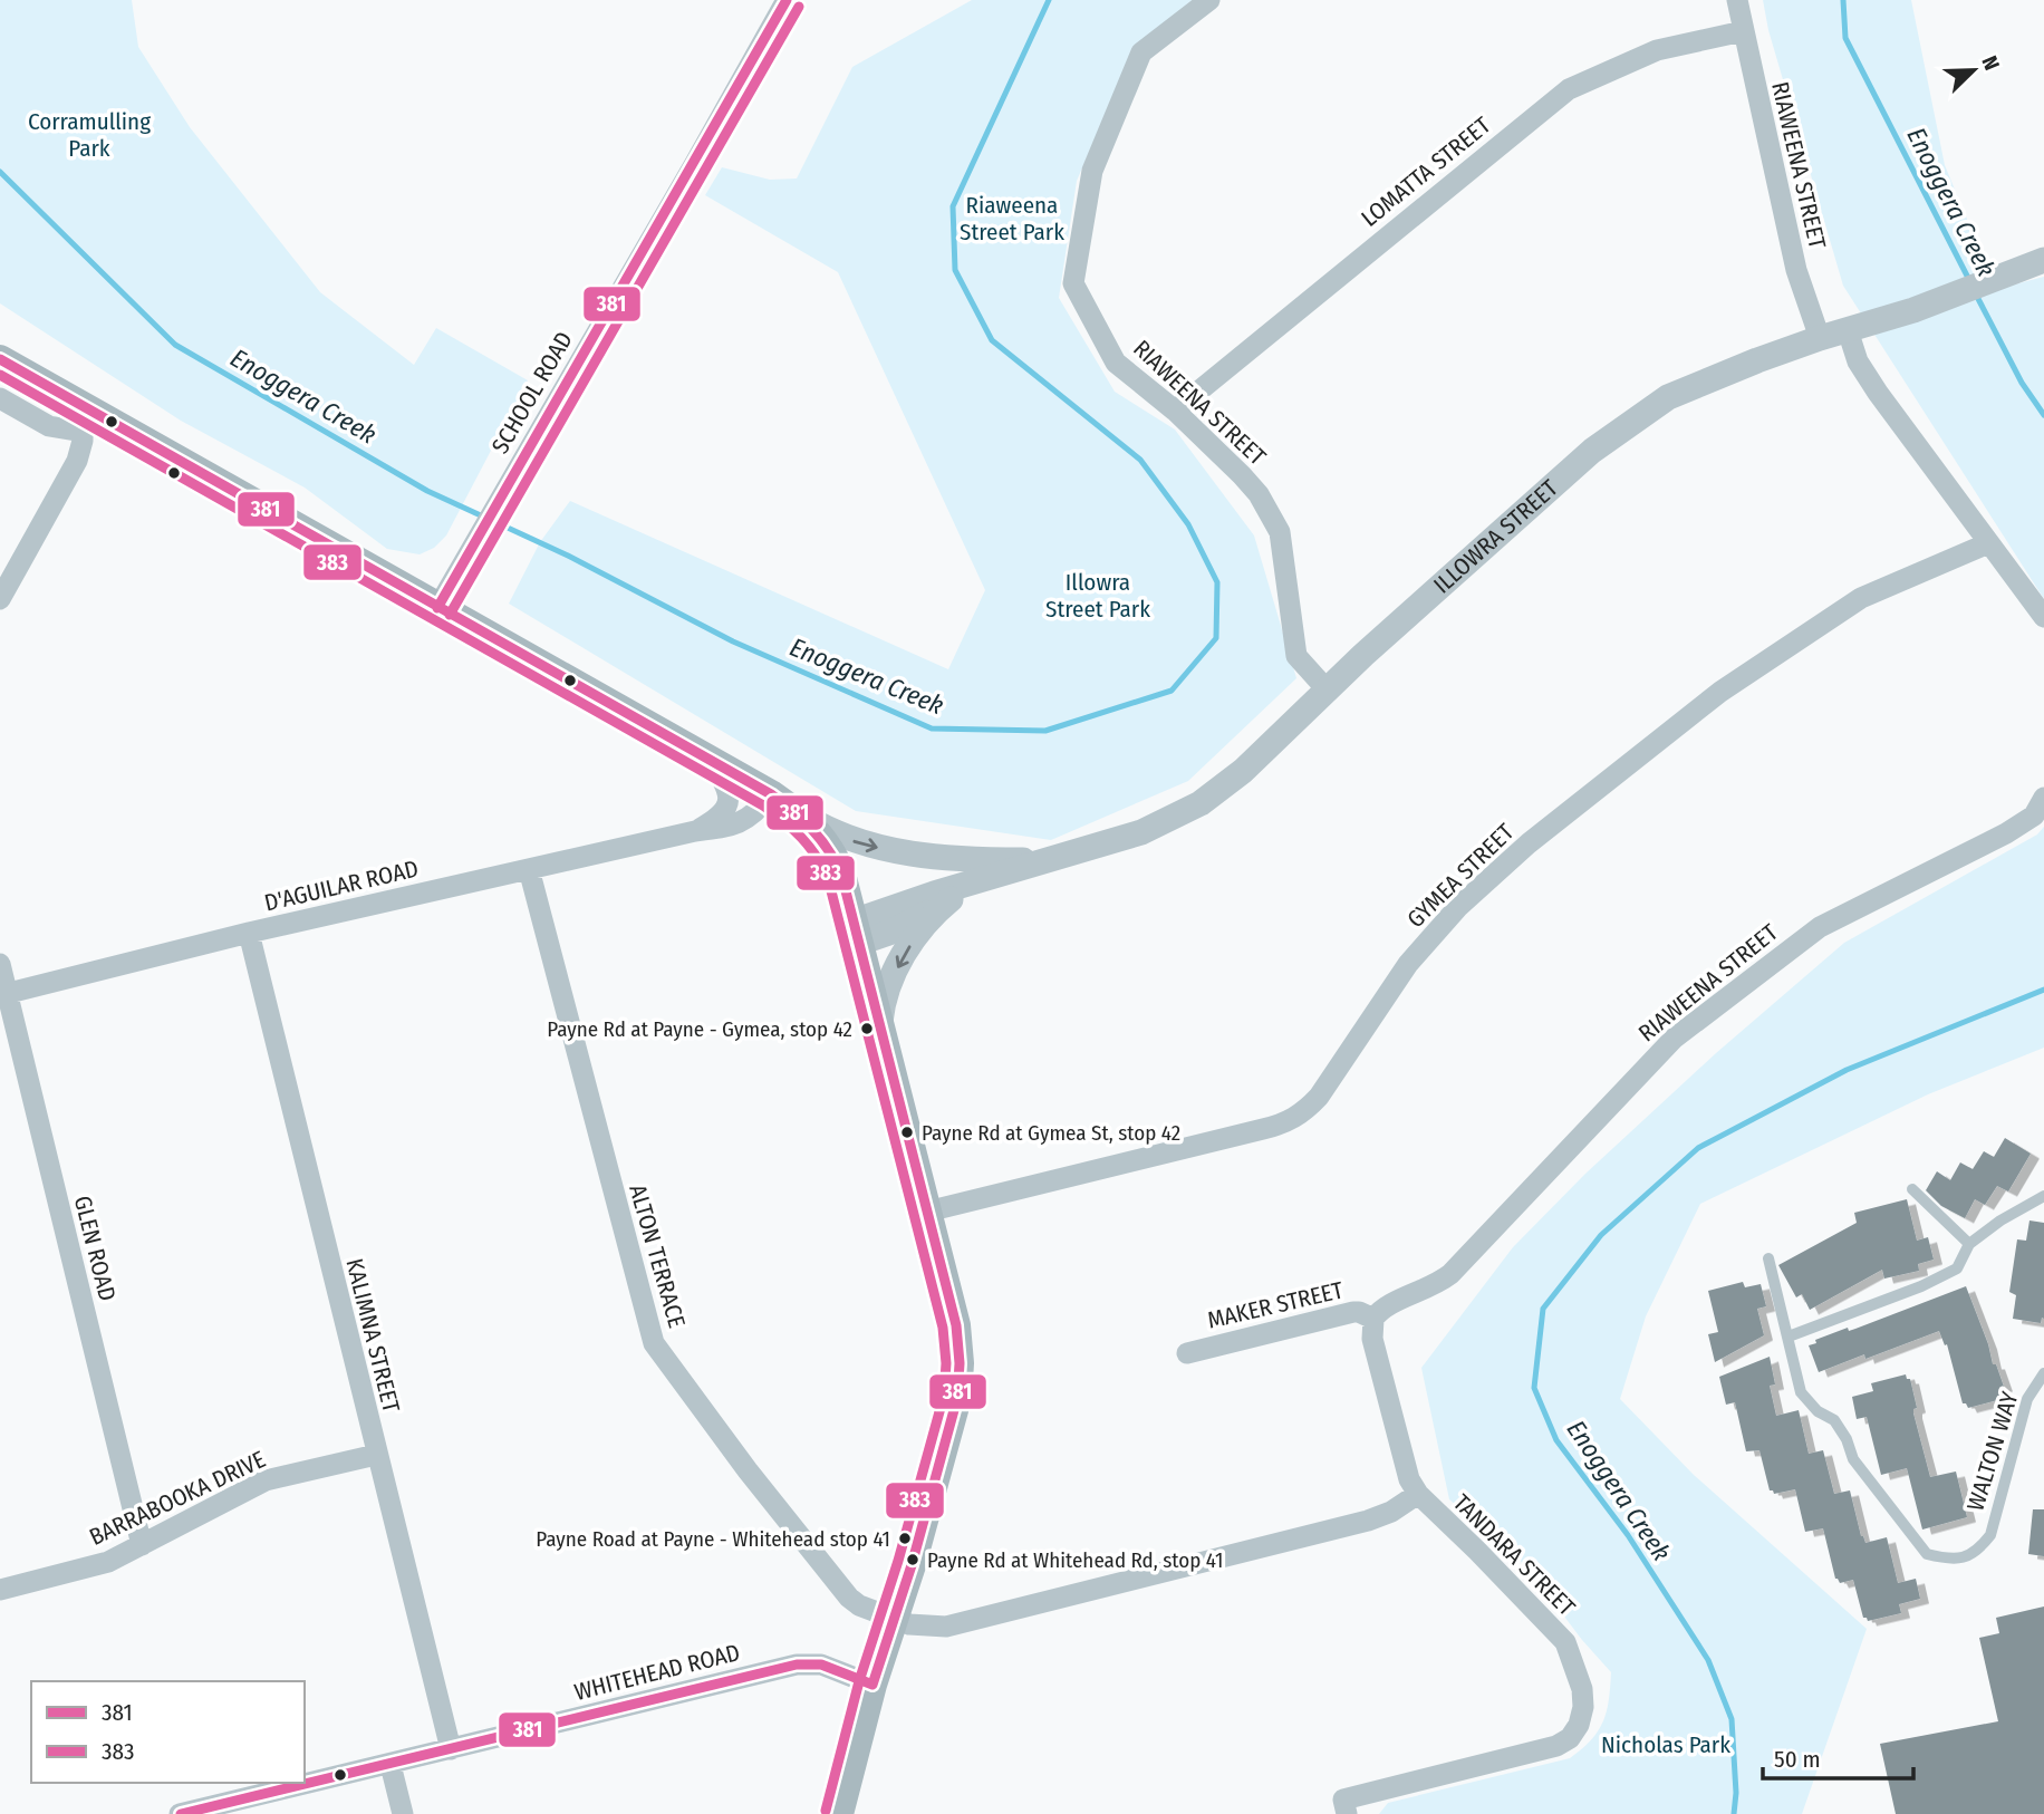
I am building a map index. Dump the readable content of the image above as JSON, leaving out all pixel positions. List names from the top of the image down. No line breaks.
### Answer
{"streets":{"street":["RIAWEENA STREET","LOMATTA STREET","SCHOOL ROAD","ILLOWRA STREET","GYMEA STREET","D'AGUILAR ROAD","GLEN ROAD","ALTON TERRACE","MAKER STREET","KALIMNA STREET","BARRABOOKA DRIVE","TANDARA STREET","WHITEHEAD ROAD"],"lane":["WALTON WAY"]},"crossings":[["RIAWEENA STREET","LOMATTA STREET"],["RIAWEENA STREET","ILLOWRA STREET"],["RIAWEENA STREET","MAKER STREET"],["RIAWEENA STREET","TANDARA STREET"],["D'AGUILAR ROAD","GLEN ROAD"],["D'AGUILAR ROAD","ALTON TERRACE"],["D'AGUILAR ROAD","KALIMNA STREET"],["GLEN ROAD","BARRABOOKA DRIVE"],["MAKER STREET","TANDARA STREET"],["KALIMNA STREET","BARRABOOKA DRIVE"],["KALIMNA STREET","WHITEHEAD ROAD"]],"water":["Enoggera Creek"],"parks":["Corramulling Park","Riaweena Street Park","Illowra Street Park","Nicholas Park"],"places":["Payne Rd at Payne - Gymea, stop 42","Payne Rd at Gymea St, stop 42","Payne Road at Payne - Whitehead stop 41","Payne Rd at Whitehead Rd, stop 41"],"lines":["transit line 381","transit line 383"],"legend":["381","383"],"scale_bar":"50 m","north":"top right"}
